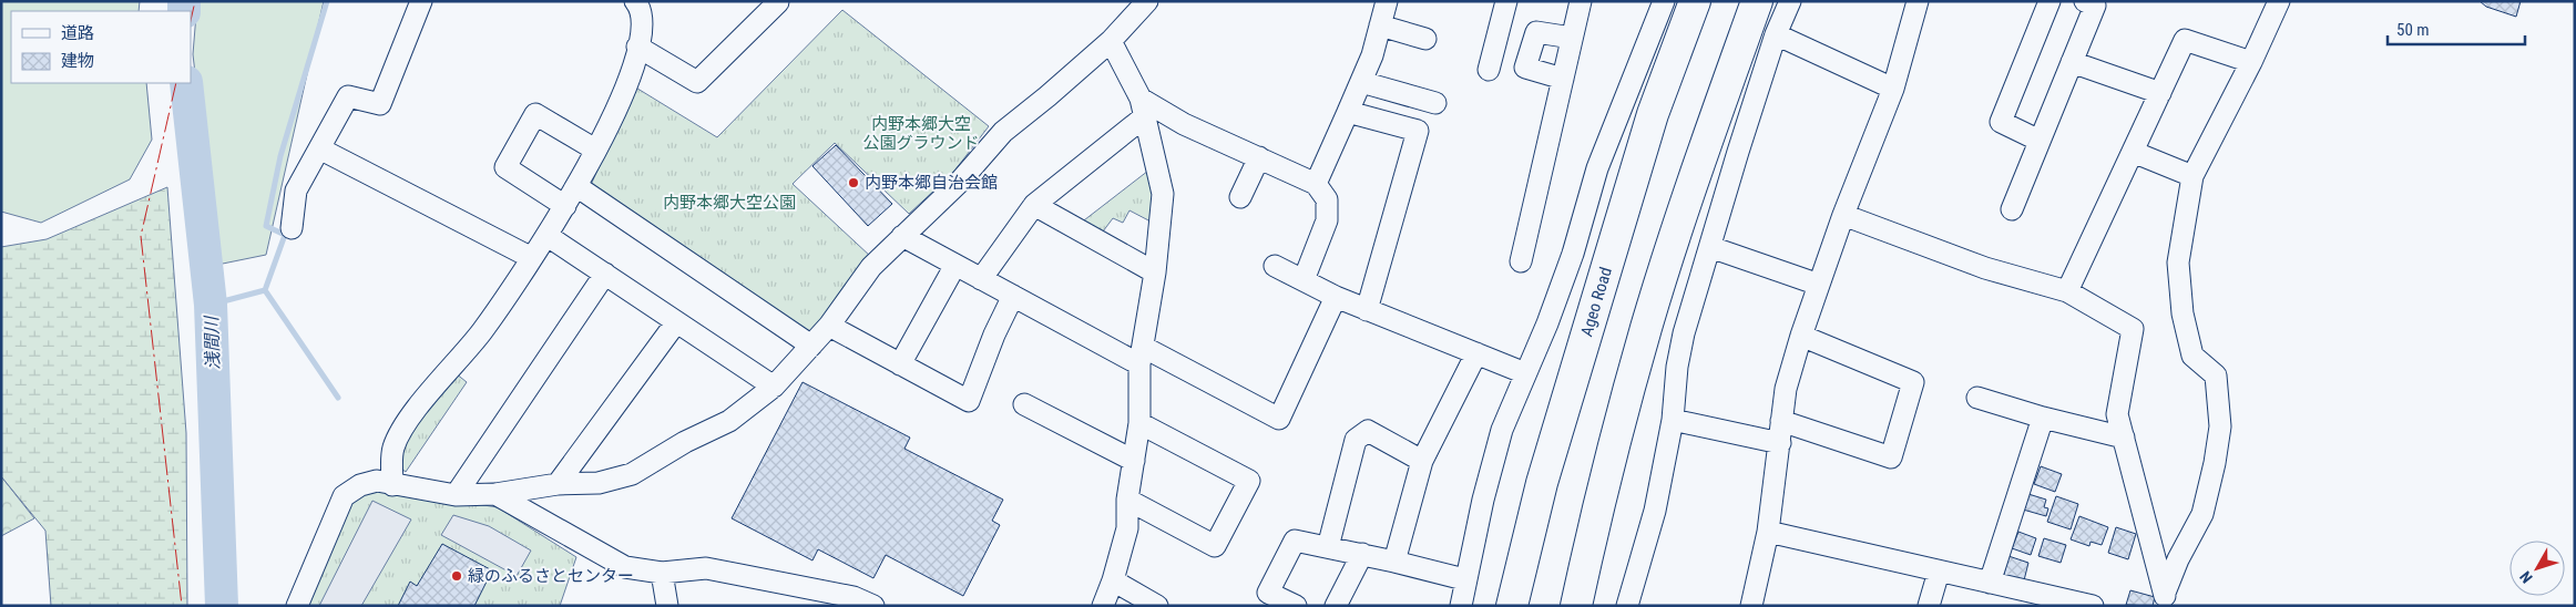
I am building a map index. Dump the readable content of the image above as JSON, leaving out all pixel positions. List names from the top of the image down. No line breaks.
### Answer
{"streets":{"highway":["Ageo Road"]},"water":["浅間川"],"parks":["内野本郷大空 公園グラウンド","内野本郷大空公園"],"places":["内野本郷自治会館","緑のふるさとセンター"],"legend":["道路","建物"],"scale_bar":"50 m","north":"bottom left"}
